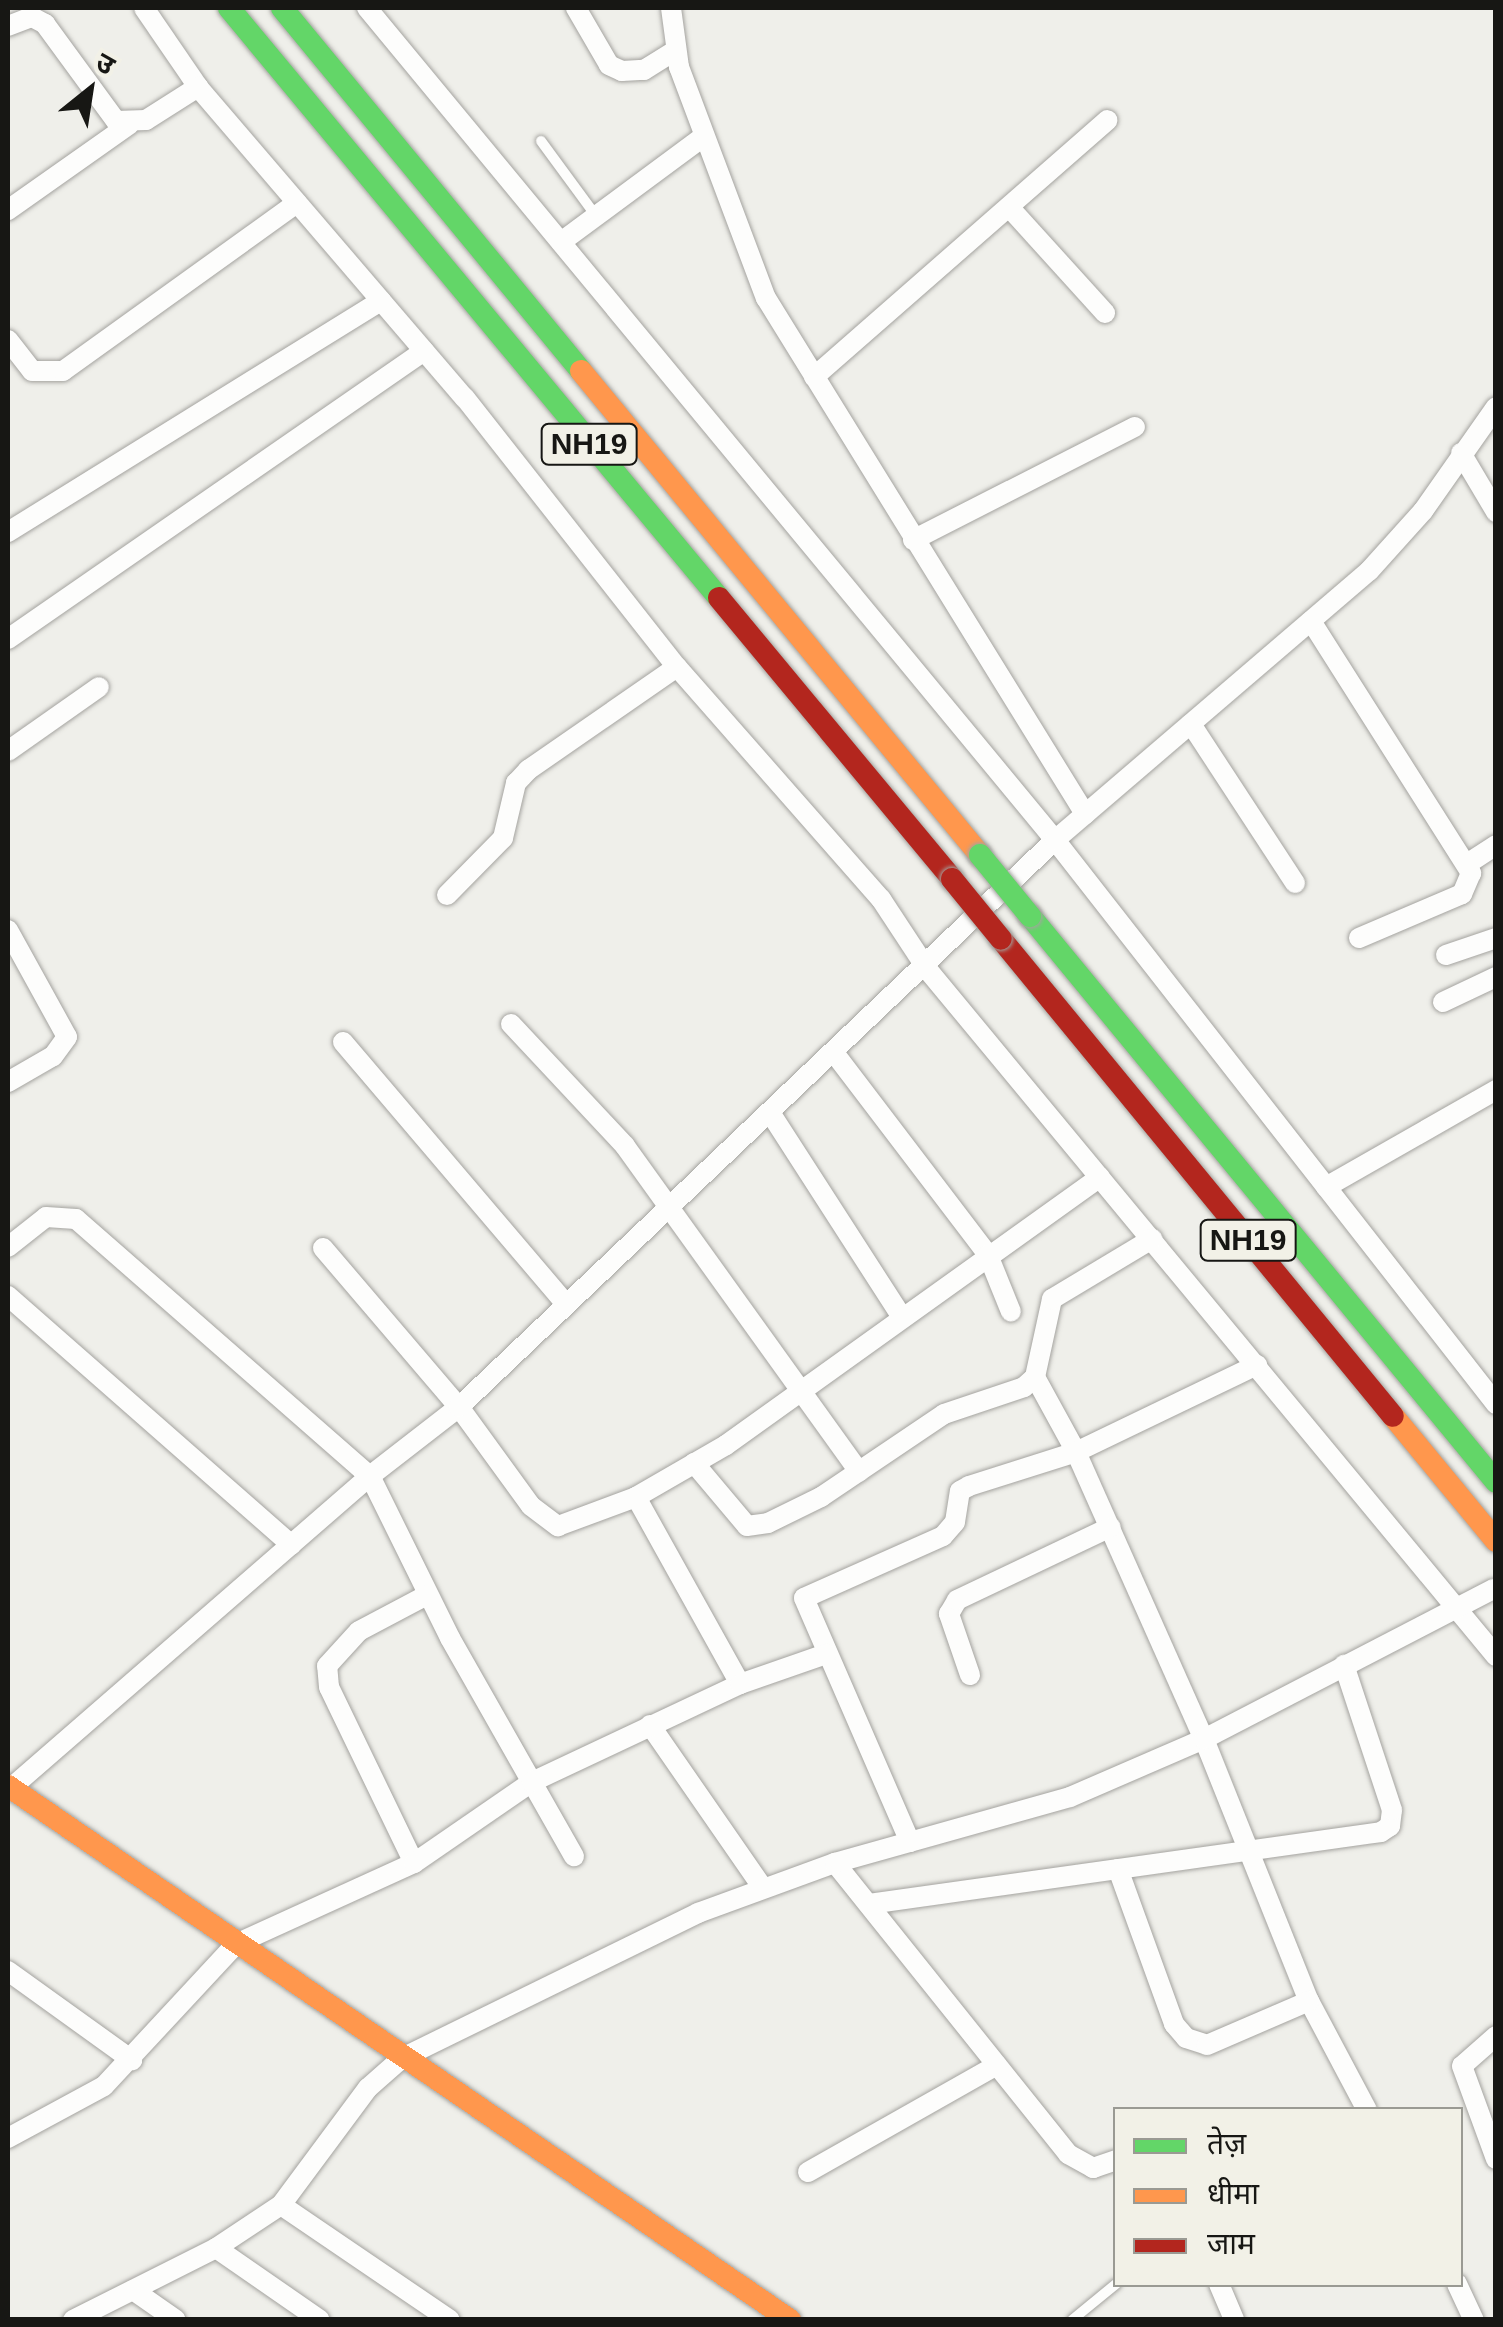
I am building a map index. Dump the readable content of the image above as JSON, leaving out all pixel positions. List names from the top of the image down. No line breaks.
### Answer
{"streets":{"main road":["NH19"]},"legend":["तेज़","धीमा","जाम"],"north":"top right"}
